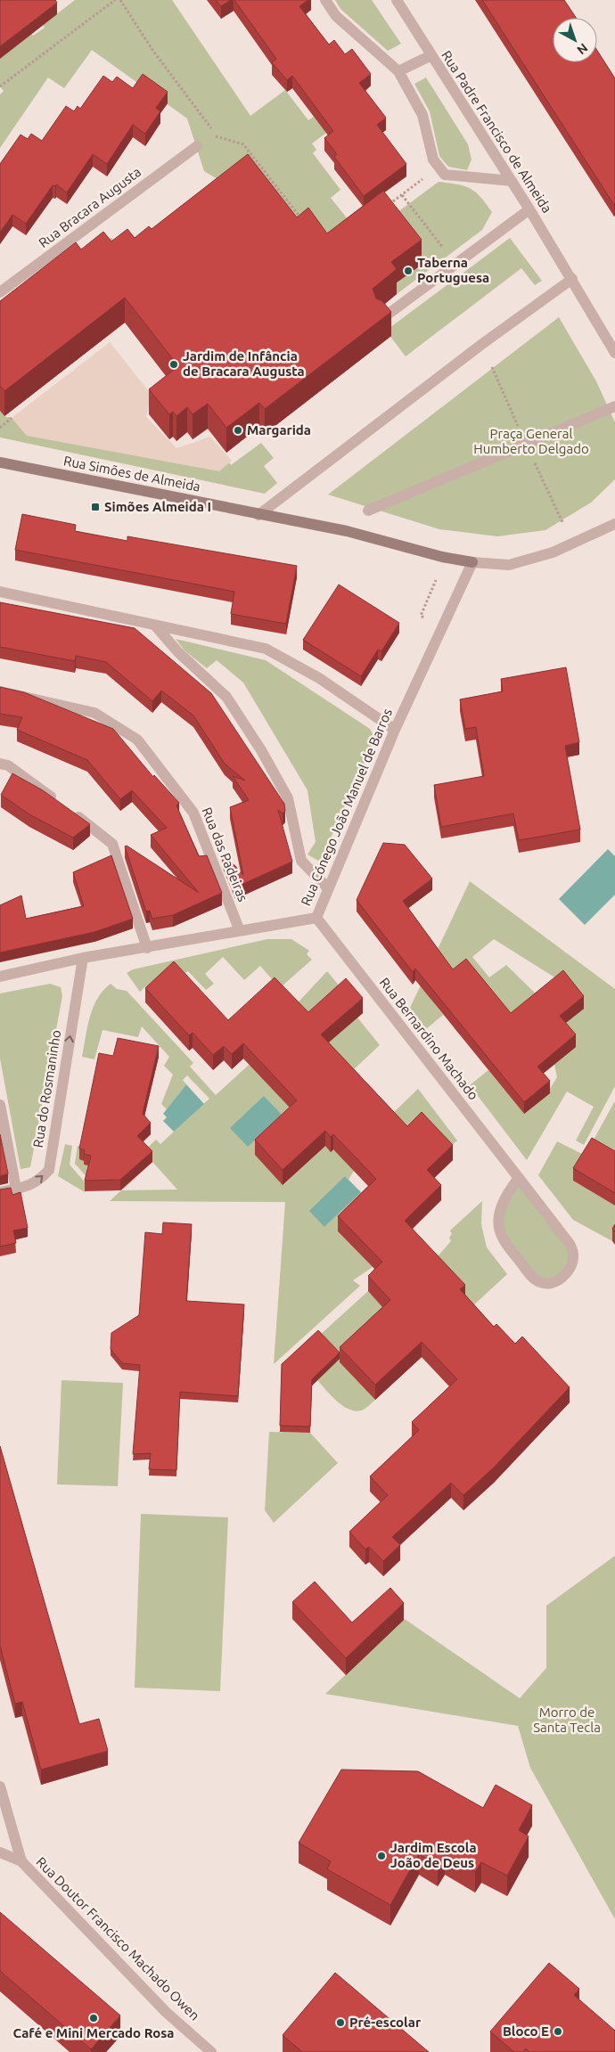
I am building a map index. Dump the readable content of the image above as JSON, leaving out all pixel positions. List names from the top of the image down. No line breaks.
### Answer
{"streets":{"street":["Rua Padre Francisco de Almeida","Rua Bracara Augusta","Rua Simões de Almeida","Rua Cónego João Manuel de Barros","Rua das Padeiras","Rua Bernardino Machado","Rua do Rosmaninho","Rua Doutor Francisco Machado Owen"]},"crossings":[["Rua Cónego João Manuel de Barros","Rua das Padeiras"],["Rua Cónego João Manuel de Barros","Rua Bernardino Machado"],["Rua Cónego João Manuel de Barros","Rua do Rosmaninho"]],"one_way":["Rua do Rosmaninho"],"parks":["Praça General Humberto Delgado","Morro de Santa Tecla"],"places":{"other":["Taberna Portuguesa","Jardim de Infância de Bracara Augusta","Margarida","Jardim Escola João de Deus","Café e Mini Mercado Rosa","Pré-escolar","Bloco E"],"transit":["Simões Almeida I"]},"north":"bottom right"}
